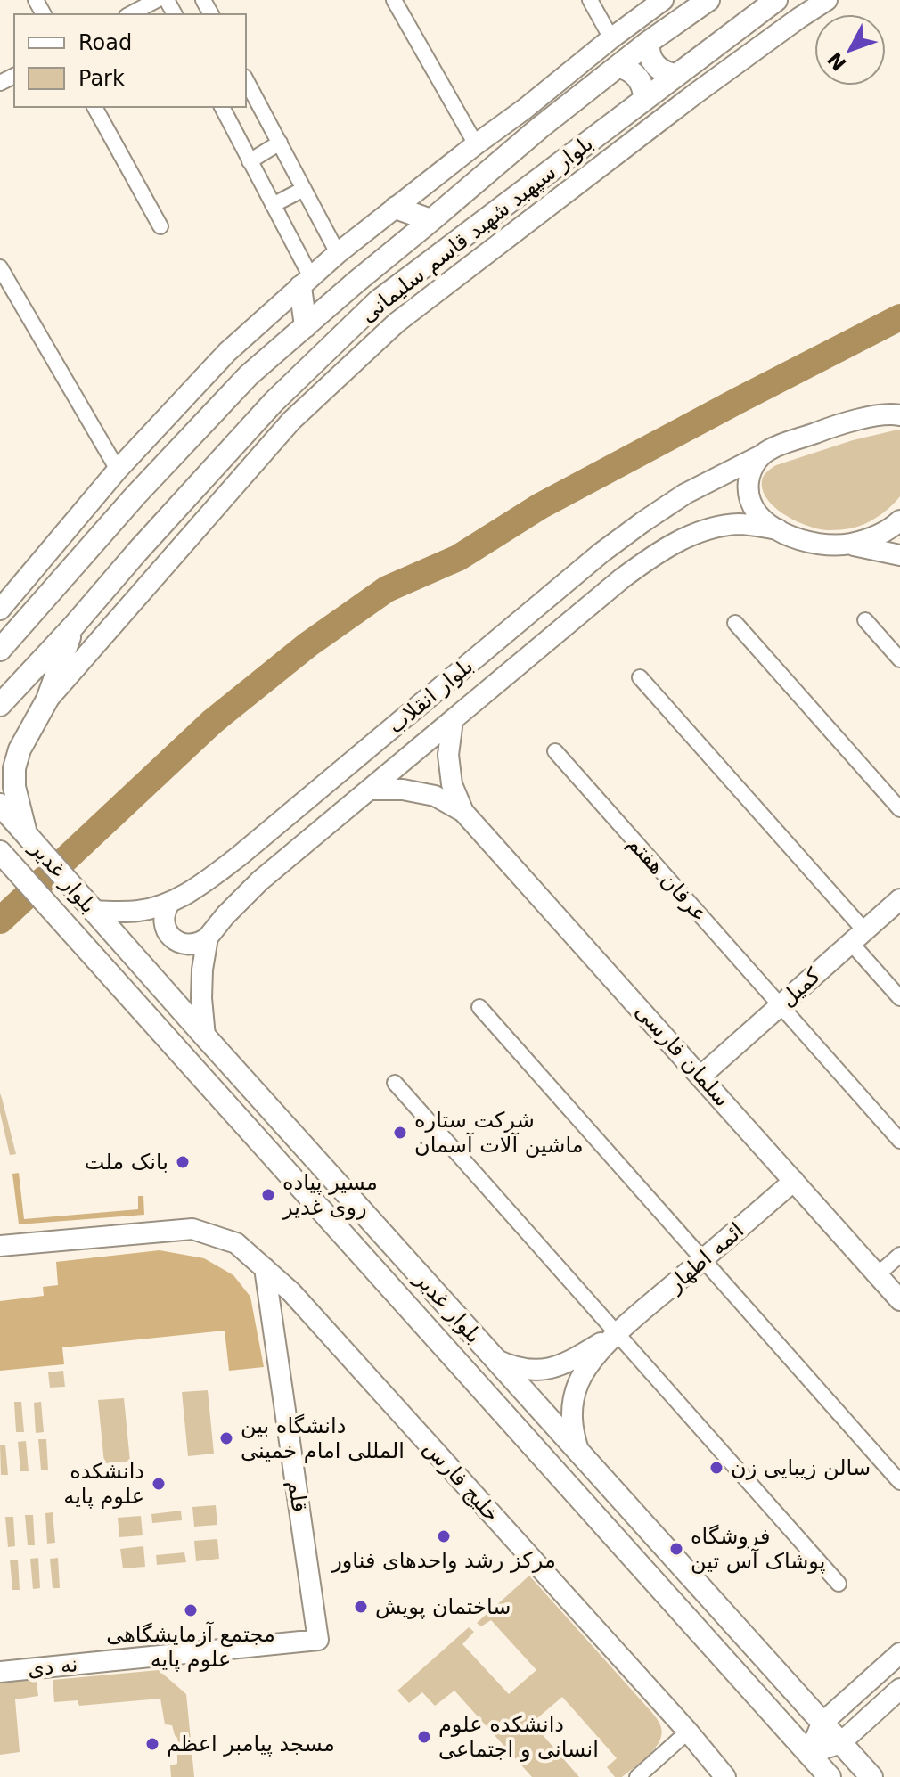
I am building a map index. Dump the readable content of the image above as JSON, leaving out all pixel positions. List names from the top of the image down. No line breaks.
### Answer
{"streets":{"main road":["بلوار سپهبد شهید قاسم سلیمانی","بلوار غدیر"],"street":["بلوار انقلاب","عرفان هفتم","کمیل","سلمان فارسی","ائمه اطهار","خلیج فارس","قلم","نه دی"]},"crossings":[["بلوار انقلاب","بلوار غدیر"],["بلوار انقلاب","سلمان فارسی"],["بلوار غدیر","ائمه اطهار"],["عرفان هفتم","کمیل"],["کمیل","سلمان فارسی"],["سلمان فارسی","ائمه اطهار"],["خلیج فارس","قلم"],["قلم","نه دی"]],"places":["شرکت ستاره ماشین آلات آسمان","بانک ملت","مسیر پیاده روی غدیر","دانشگاه بین المللی امام خمینی","سالن زیبایی زن","دانشکده علوم پایه","مرکز رشد واحدهای فناور","فروشگاه پوشاک آس تین","ساختمان پویش","مجتمع آزمایشگاهی علوم پایه","دانشکده علوم انسانی و اجتماعی","مسجد پیامبر اعظم"],"legend":["Road","Park"],"north":"bottom left"}
